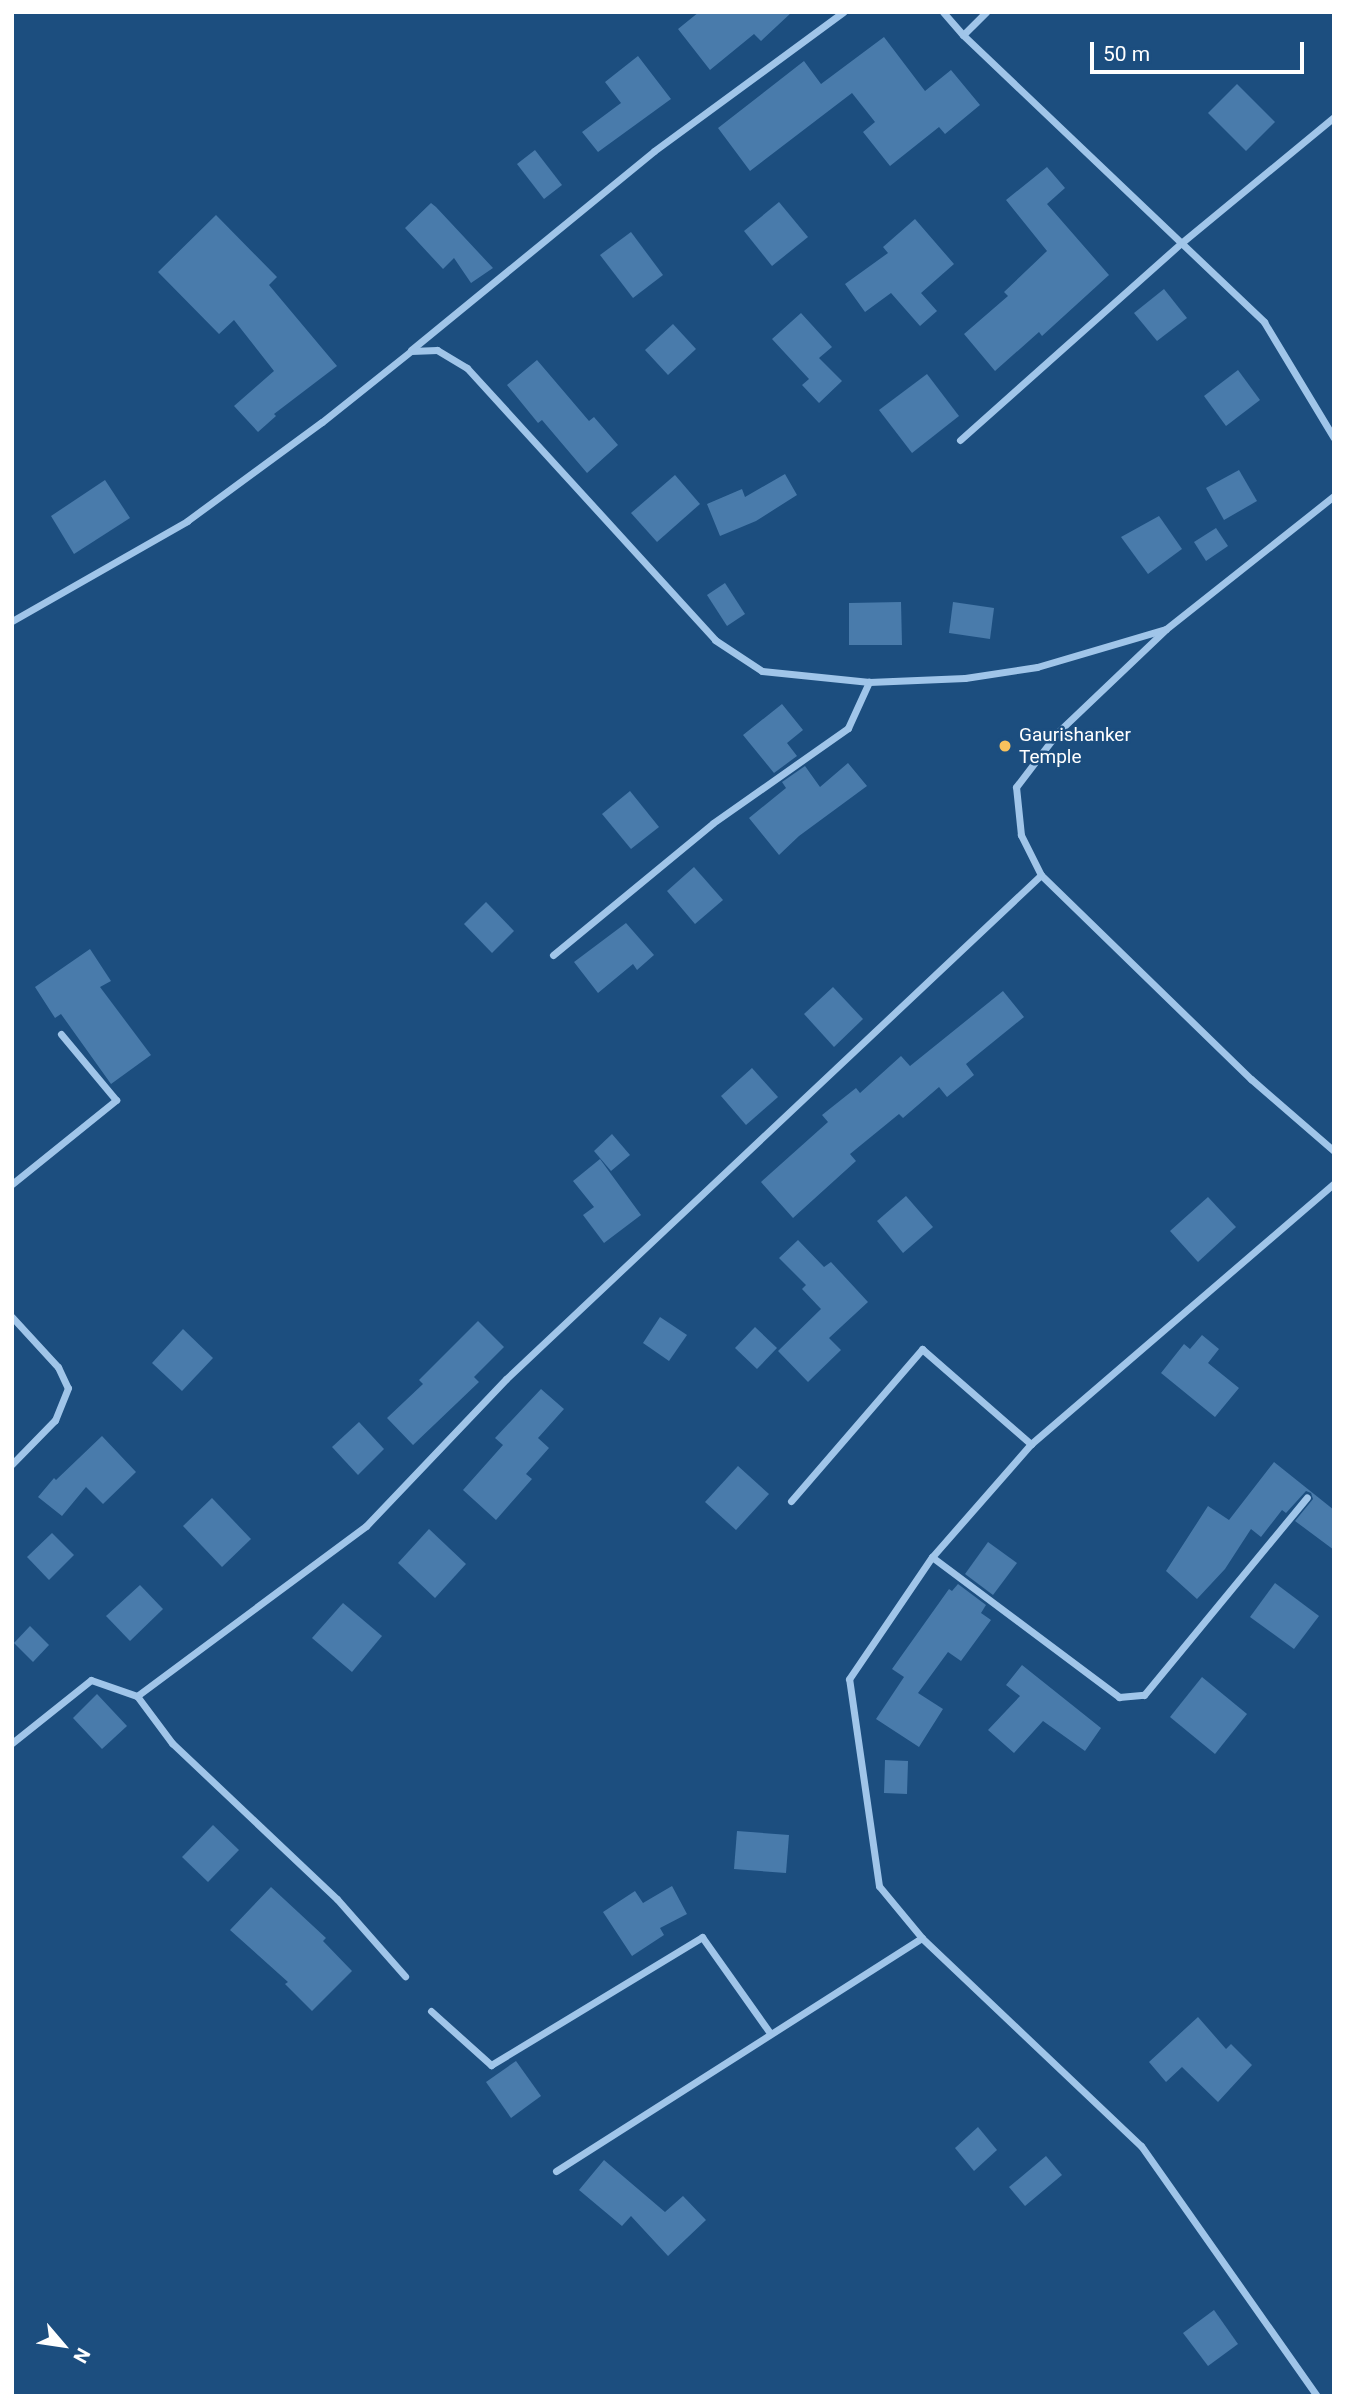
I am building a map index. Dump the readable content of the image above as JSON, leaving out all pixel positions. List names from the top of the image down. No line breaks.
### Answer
{"places":["Gaurishanker Temple"],"scale_bar":"50 m","north":"bottom right"}
